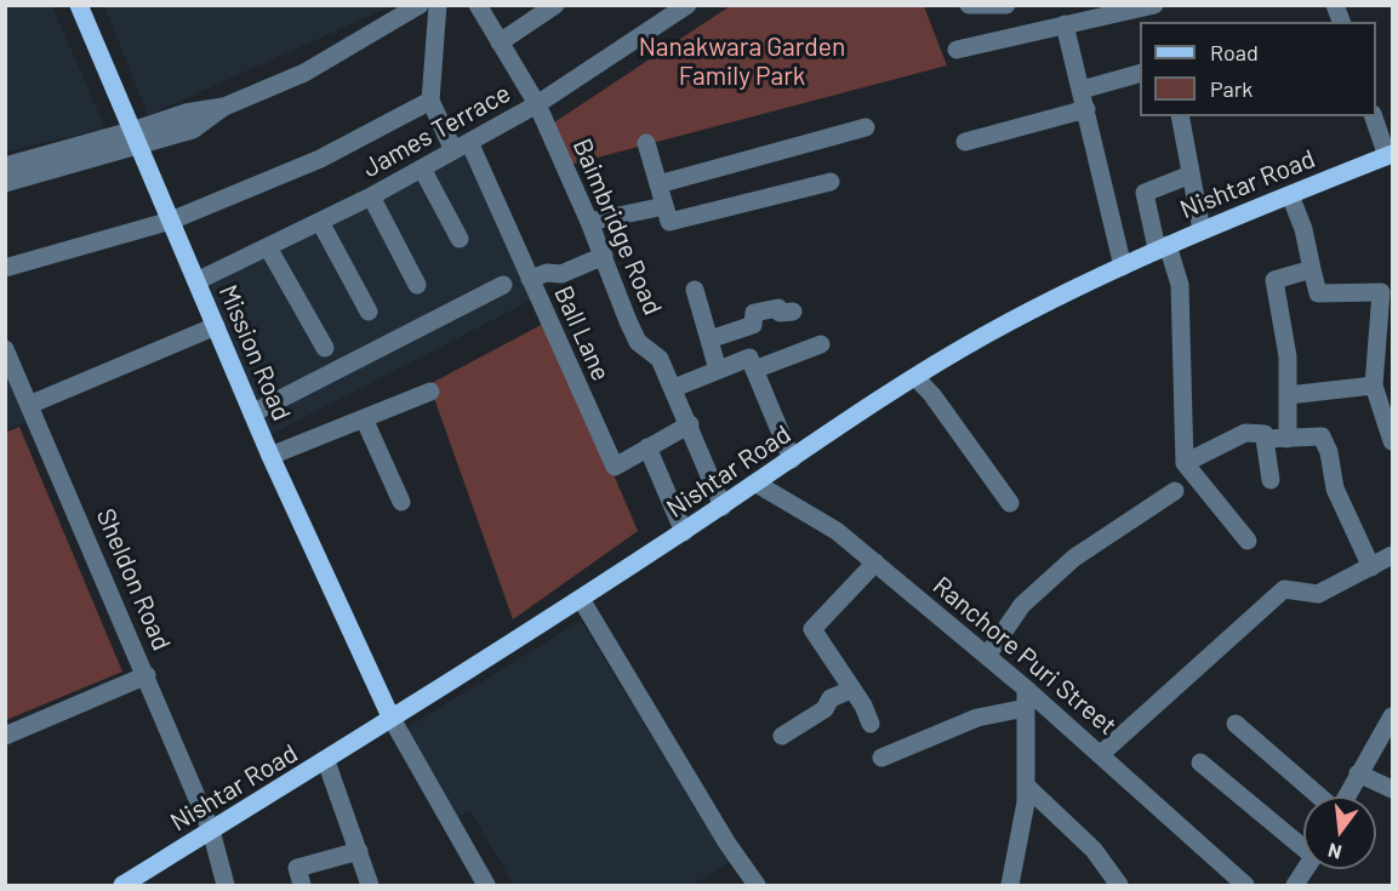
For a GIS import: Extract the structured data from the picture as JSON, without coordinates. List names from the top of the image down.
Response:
{
  "streets": {
    "main road": ["Nishtar Road", "Mission Road"],
    "street": [
      "James Terrace",
      "Baimbridge Road",
      "Ball Lane",
      "Sheldon Road",
      "Ranchore Puri Street"
    ]
  },
  "crossings": [
    ["James Terrace", "Baimbridge Road"],
    ["James Terrace", "Ball Lane"],
    ["James Terrace", "Mission Road"],
    ["Nishtar Road", "Baimbridge Road"],
    ["Nishtar Road", "Mission Road"],
    ["Nishtar Road", "Sheldon Road"],
    ["Nishtar Road", "Ranchore Puri Street"],
    ["Baimbridge Road", "Ball Lane"]
  ],
  "parks": ["Nanakwara Garden Family Park"],
  "legend": ["Road", "Park"],
  "north": "bottom"
}
